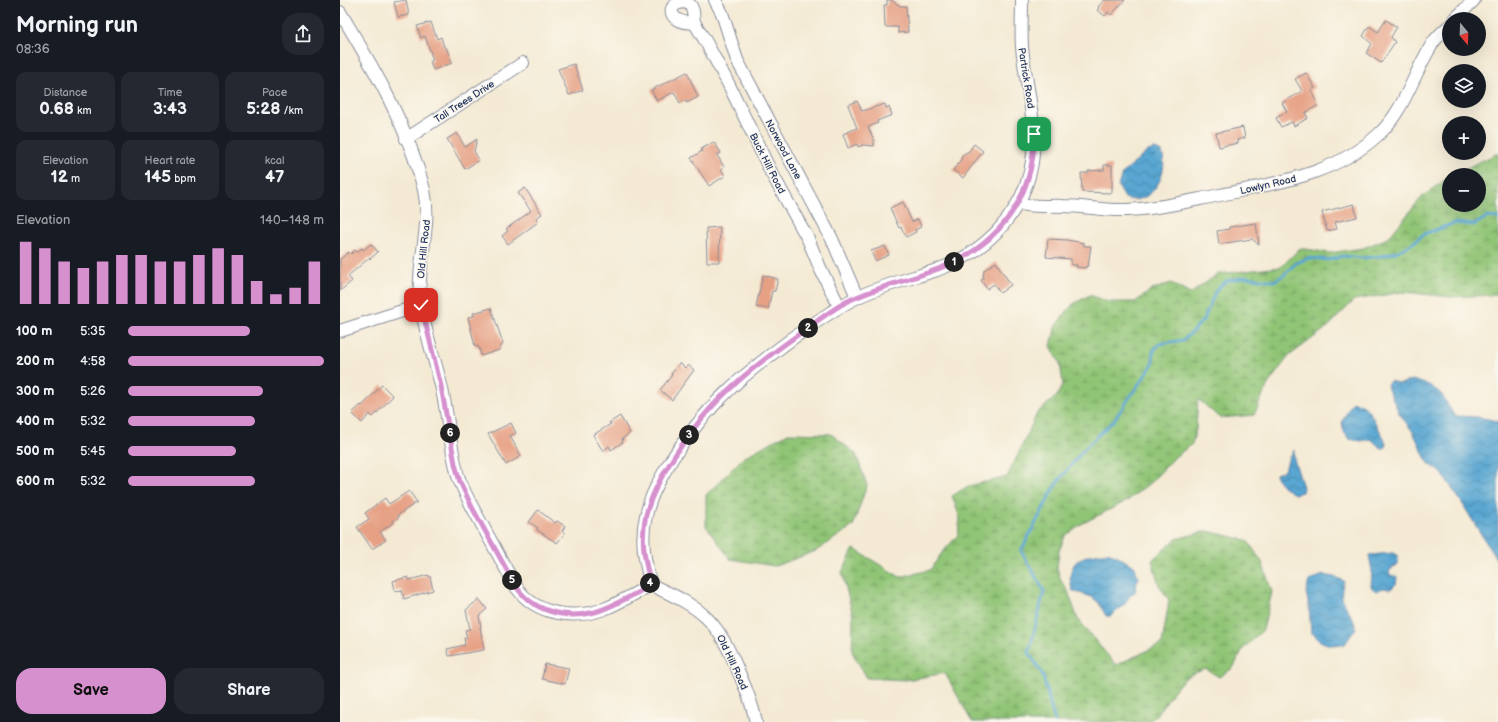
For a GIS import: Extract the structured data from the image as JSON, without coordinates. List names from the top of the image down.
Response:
{
  "streets": {
    "street": [
      "Partrick Road",
      "Tall Trees Drive",
      "Norwood Lane",
      "Buck Hill Road",
      "Lowlyn Road",
      "Old Hill Road"
    ]
  },
  "crossings": [
    ["Partrick Road", "Norwood Lane"],
    ["Partrick Road", "Buck Hill Road"],
    ["Partrick Road", "Lowlyn Road"],
    ["Partrick Road", "Old Hill Road"],
    ["Tall Trees Drive", "Old Hill Road"]
  ],
  "north": "bottom",
  "page": {
    "heading": ["Morning run", "08:36"],
    "map_buttons": ["+", "−"],
    "stats": [
      ["Distance", "0.68 km"],
      ["Time", "3:43"],
      ["Pace", "5:28 /km"],
      ["Elevation", "12 m"],
      ["Heart rate", "145 bpm"],
      ["kcal", "47"]
    ],
    "chart": ["Elevation", "140–148 m"],
    "pins": [
      "1",
      "2",
      "6",
      "3",
      "5",
      "4"
    ],
    "list": [
      {
        "name": "100 m",
        "note": "5:35"
      },
      {
        "name": "200 m",
        "note": "4:58"
      },
      {
        "name": "300 m",
        "note": "5:26"
      },
      {
        "name": "400 m",
        "note": "5:32"
      },
      {
        "name": "500 m",
        "note": "5:45"
      },
      {
        "name": "600 m",
        "note": "5:32"
      }
    ],
    "buttons": ["Save", "Share"]
  }
}
